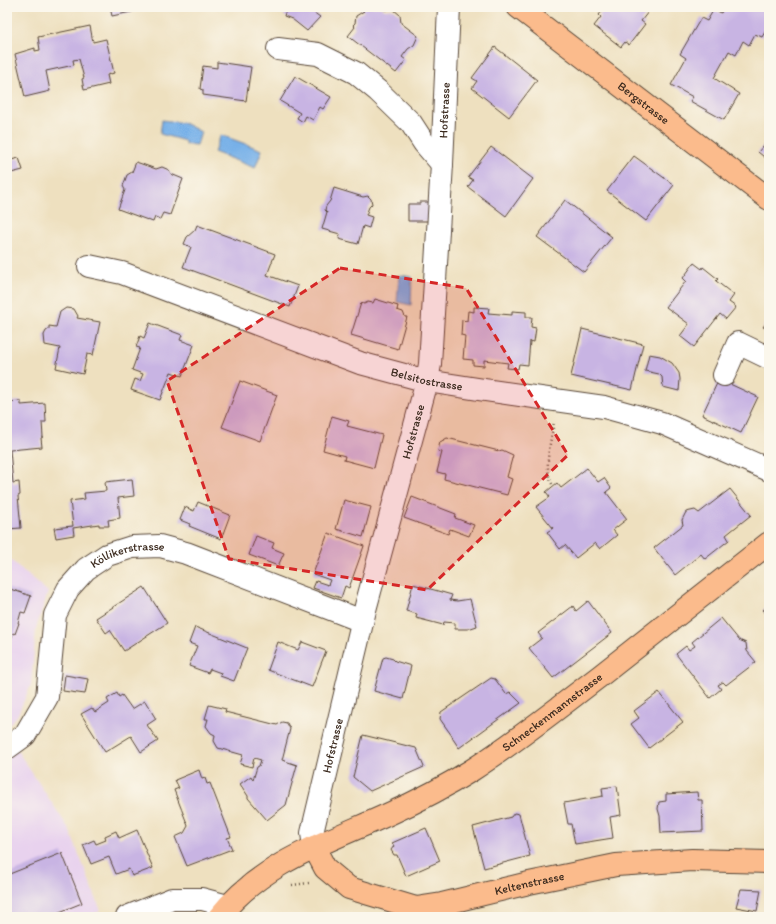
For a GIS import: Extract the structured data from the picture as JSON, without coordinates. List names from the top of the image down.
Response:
{
  "streets": {
    "main road": ["Bergstrasse", "Schneckenmannstrasse", "Keltenstrasse"],
    "street": ["Hofstrasse", "Belsitostrasse", "Köllikerstrasse"]
  },
  "crossings": [
    ["Hofstrasse", "Belsitostrasse"],
    ["Hofstrasse", "Köllikerstrasse"],
    ["Hofstrasse", "Schneckenmannstrasse"],
    ["Hofstrasse", "Keltenstrasse"],
    ["Schneckenmannstrasse", "Keltenstrasse"]
  ]
}
